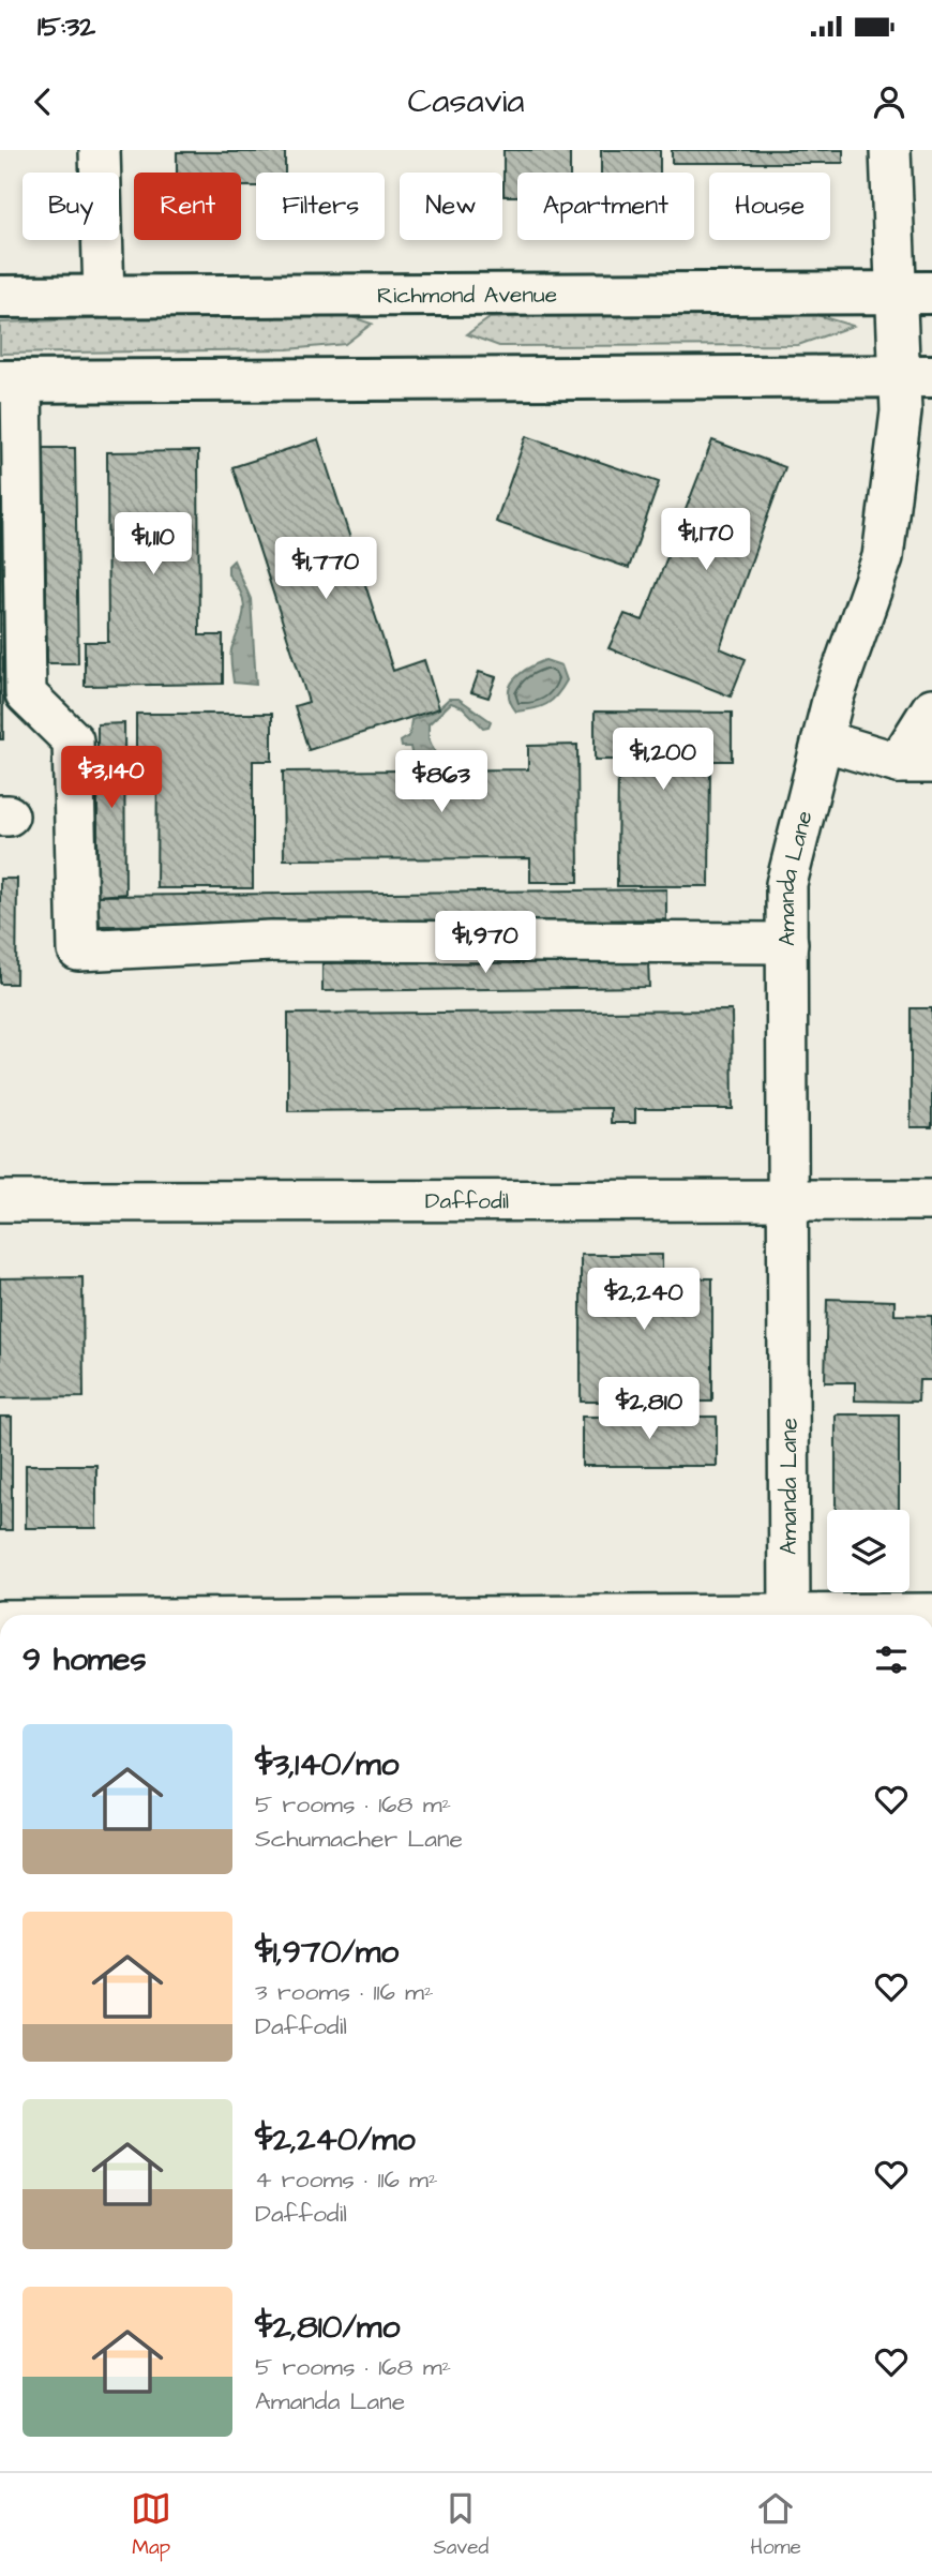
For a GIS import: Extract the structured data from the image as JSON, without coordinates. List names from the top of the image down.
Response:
{
  "streets": {
    "main road": ["Richmond Avenue"],
    "street": ["Amanda Lane", "Daffodil"]
  },
  "crossings": [
    ["Richmond Avenue", "Amanda Lane"],
    ["Amanda Lane", "Daffodil"]
  ],
  "page": {
    "status": "15:32",
    "header": "Casavia",
    "chip": [
      "Buy",
      "Rent",
      "Filters",
      "New",
      "Apartment",
      "House"
    ],
    "price": [
      "$1,170",
      "$1,110",
      "$1,770",
      "$1,200",
      "$3,140",
      "$863",
      "$1,970",
      "$2,240",
      "$2,810"
    ],
    "heading": "9 homes",
    "list": [
      {
        "name": "$3,140/mo",
        "note": "5 rooms · 168 m² · Schumacher Lane"
      },
      {
        "name": "$1,970/mo",
        "note": "3 rooms · 116 m² · Daffodil"
      },
      {
        "name": "$2,240/mo",
        "note": "4 rooms · 116 m² · Daffodil"
      },
      {
        "name": "$2,810/mo",
        "note": "5 rooms · 168 m² · Amanda Lane"
      }
    ],
    "tabs": ["Map", "Saved", "Home"]
  }
}
